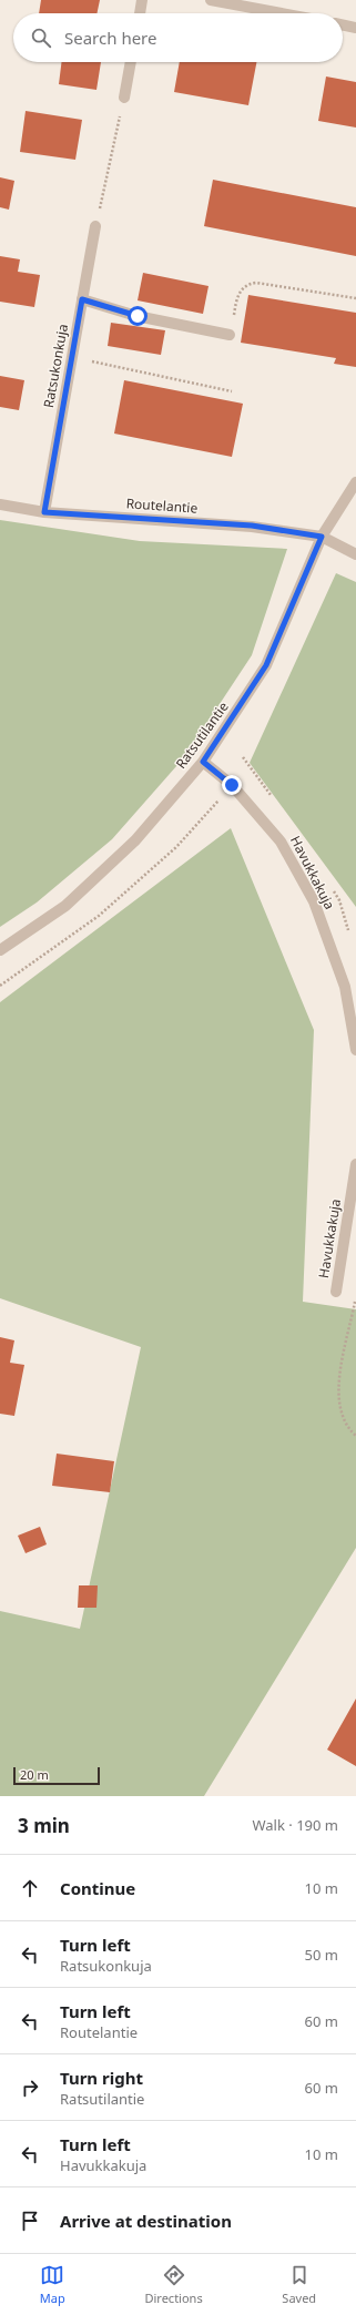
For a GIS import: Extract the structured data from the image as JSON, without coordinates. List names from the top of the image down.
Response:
{
  "streets": {
    "street": [
      "Ratsukonkuja",
      "Routelantie",
      "Ratsutilantie",
      "Havukkakuja"
    ]
  },
  "crossings": [
    ["Ratsukonkuja", "Routelantie"],
    ["Routelantie", "Ratsutilantie"],
    ["Ratsutilantie", "Havukkakuja"]
  ],
  "scale_bar": "20 m",
  "page": {
    "search": "Search here",
    "scale": "20 m",
    "heading": ["3 min", "Walk · 190 m"],
    "list": [
      ["Continue", "10 m"],
      ["Turn left", "Ratsukonkuja", "50 m"],
      ["Turn left", "Routelantie", "60 m"],
      ["Turn right", "Ratsutilantie", "60 m"],
      ["Turn left", "Havukkakuja", "10 m"],
      "Arrive at destination"
    ],
    "nav": ["Map", "Directions", "Saved"]
  }
}
